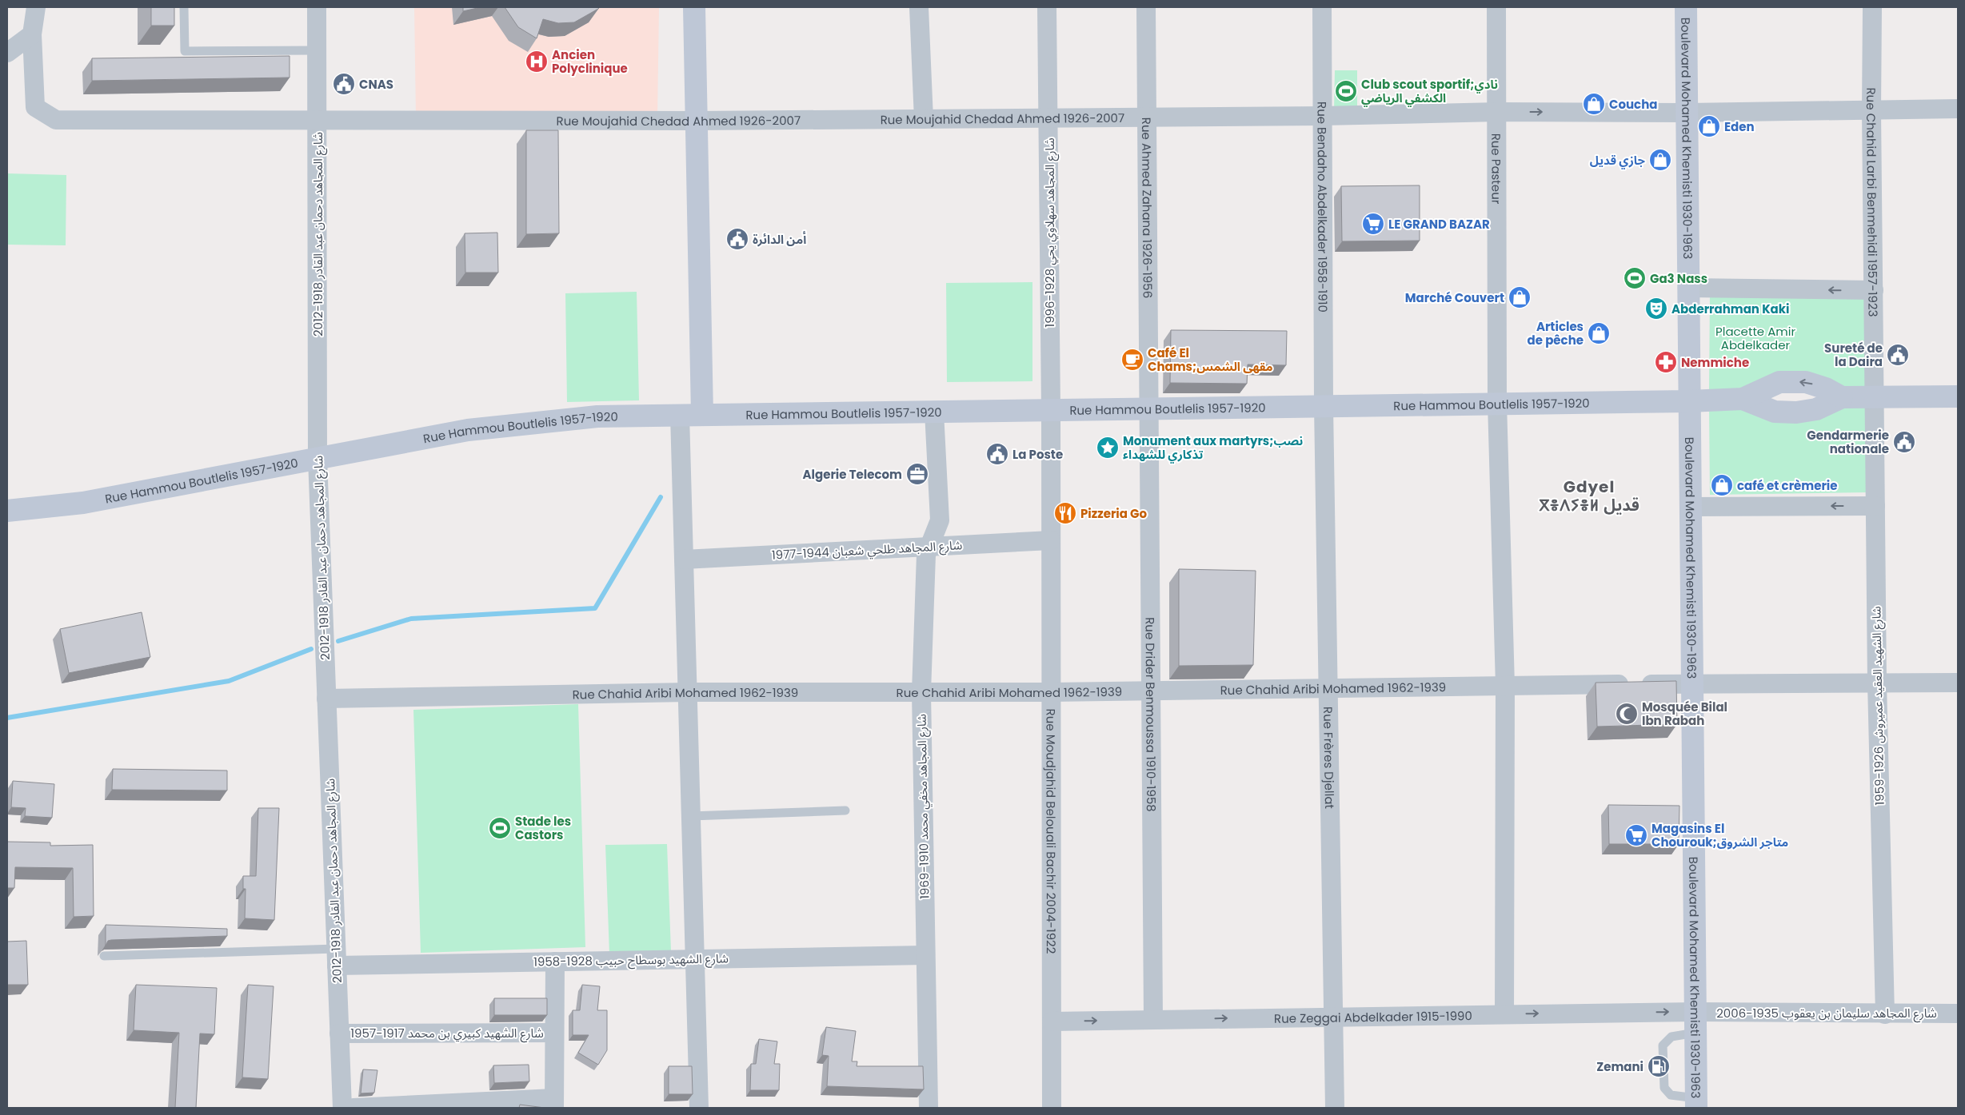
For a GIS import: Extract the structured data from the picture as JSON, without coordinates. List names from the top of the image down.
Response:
{
  "streets": {
    "main road": ["Boulevard Mohamed Khemisti 1930-1963", "Rue Hammou Boutlelis 1957-1920"],
    "street": [
      "Rue Moujahid Chedad Ahmed 1926-2007",
      "Rue Pasteur",
      "Rue Chahid Larbi Benmehidi 1957-1923",
      "Rue Bendaho Abdelkader 1958-1910",
      "Rue Ahmed Zahana 1926-1956",
      "شارع المجاهد سهلاوي يحي 1928-1996",
      "شارع المجاهد دحمان عبد القادر 1918-2012",
      "شارع المجاهد طلحي شعبان 1944-1977",
      "Rue Chahid Aribi Mohamed 1962-1939",
      "شارع الشهيد العقيد عميروش 1926-1959",
      "Rue Drider Benmoussa 1910-1958",
      "Rue Frères Djellat",
      "شارع المجاهد مخفي محمد 1910-1969",
      "Rue Moudjahid Belouali Bachir 2004-1922",
      "شارع الشهيد بوسطاح حبيب 1928-1958",
      "شارع المجاهد سليمان بن يعقوب 1935-2006",
      "Rue Zeggai Abdelkader 1915-1990",
      "شارع الشهيد كبيري بن محمد 1917-1957"
    ]
  },
  "crossings": [
    ["Rue Moujahid Chedad Ahmed 1926-2007", "Boulevard Mohamed Khemisti 1930-1963"],
    ["Rue Moujahid Chedad Ahmed 1926-2007", "Rue Pasteur"],
    ["Rue Moujahid Chedad Ahmed 1926-2007", "Rue Chahid Larbi Benmehidi 1957-1923"],
    ["Rue Moujahid Chedad Ahmed 1926-2007", "Rue Bendaho Abdelkader 1958-1910"],
    ["Rue Moujahid Chedad Ahmed 1926-2007", "Rue Ahmed Zahana 1926-1956"],
    ["Rue Moujahid Chedad Ahmed 1926-2007", "شارع المجاهد سهلاوي يحي 1928-1996"],
    ["Rue Moujahid Chedad Ahmed 1926-2007", "شارع المجاهد دحمان عبد القادر 1918-2012"],
    ["Boulevard Mohamed Khemisti 1930-1963", "Rue Hammou Boutlelis 1957-1920"],
    ["Boulevard Mohamed Khemisti 1930-1963", "Rue Chahid Aribi Mohamed 1962-1939"],
    ["Boulevard Mohamed Khemisti 1930-1963", "شارع المجاهد سليمان بن يعقوب 1935-2006"],
    ["Boulevard Mohamed Khemisti 1930-1963", "Rue Zeggai Abdelkader 1915-1990"],
    ["Rue Pasteur", "Rue Hammou Boutlelis 1957-1920"],
    ["Rue Pasteur", "Rue Chahid Aribi Mohamed 1962-1939"],
    ["Rue Pasteur", "Rue Zeggai Abdelkader 1915-1990"],
    ["Rue Chahid Larbi Benmehidi 1957-1923", "شارع الشهيد العقيد عميروش 1926-1959"],
    ["Rue Bendaho Abdelkader 1958-1910", "Rue Hammou Boutlelis 1957-1920"],
    ["Rue Bendaho Abdelkader 1958-1910", "Rue Frères Djellat"],
    ["Rue Ahmed Zahana 1926-1956", "Rue Hammou Boutlelis 1957-1920"],
    ["Rue Ahmed Zahana 1926-1956", "Rue Drider Benmoussa 1910-1958"],
    ["شارع المجاهد سهلاوي يحي 1928-1996", "Rue Hammou Boutlelis 1957-1920"],
    ["شارع المجاهد سهلاوي يحي 1928-1996", "Rue Moudjahid Belouali Bachir 2004-1922"],
    ["شارع المجاهد دحمان عبد القادر 1918-2012", "Rue Hammou Boutlelis 1957-1920"],
    ["شارع المجاهد دحمان عبد القادر 1918-2012", "Rue Chahid Aribi Mohamed 1962-1939"],
    ["شارع المجاهد دحمان عبد القادر 1918-2012", "شارع الشهيد بوسطاح حبيب 1928-1958"],
    ["شارع المجاهد دحمان عبد القادر 1918-2012", "شارع الشهيد كبيري بن محمد 1917-1957"],
    ["Rue Hammou Boutlelis 1957-1920", "Rue Drider Benmoussa 1910-1958"],
    ["Rue Hammou Boutlelis 1957-1920", "Rue Frères Djellat"],
    ["Rue Hammou Boutlelis 1957-1920", "شارع المجاهد مخفي محمد 1910-1969"],
    ["Rue Hammou Boutlelis 1957-1920", "Rue Moudjahid Belouali Bachir 2004-1922"],
    ["شارع المجاهد طلحي شعبان 1944-1977", "شارع المجاهد مخفي محمد 1910-1969"],
    ["شارع المجاهد طلحي شعبان 1944-1977", "Rue Moudjahid Belouali Bachir 2004-1922"],
    ["Rue Chahid Aribi Mohamed 1962-1939", "شارع الشهيد العقيد عميروش 1926-1959"],
    ["Rue Chahid Aribi Mohamed 1962-1939", "Rue Drider Benmoussa 1910-1958"],
    ["Rue Chahid Aribi Mohamed 1962-1939", "Rue Frères Djellat"],
    ["Rue Chahid Aribi Mohamed 1962-1939", "شارع المجاهد مخفي محمد 1910-1969"],
    ["Rue Chahid Aribi Mohamed 1962-1939", "Rue Moudjahid Belouali Bachir 2004-1922"],
    ["شارع الشهيد العقيد عميروش 1926-1959", "شارع المجاهد سليمان بن يعقوب 1935-2006"],
    ["Rue Drider Benmoussa 1910-1958", "Rue Zeggai Abdelkader 1915-1990"],
    ["Rue Frères Djellat", "Rue Zeggai Abdelkader 1915-1990"],
    ["شارع المجاهد مخفي محمد 1910-1969", "شارع الشهيد بوسطاح حبيب 1928-1958"],
    ["Rue Moudjahid Belouali Bachir 2004-1922", "Rue Zeggai Abdelkader 1915-1990"],
    ["شارع المجاهد سليمان بن يعقوب 1935-2006", "Rue Zeggai Abdelkader 1915-1990"]
  ],
  "one_way": ["Rue Zeggai Abdelkader 1915-1990"],
  "districts": ["Gdyel ⴳⴻⴷⵢⴻⵍ قديل"],
  "parks": ["Placette Amir Abdelkader"],
  "places": {
    "hospital": ["Ancien Polyclinique"],
    "public building": [
      "CNAS",
      "أمن الدائرة",
      "Sureté de la Daira",
      "Gendarmerie nationale",
      "La Poste"
    ],
    "sports": ["Club scout sportif;نادي الكشفي الرياضي", "Ga3 Nass", "Stade les Castors"],
    "shop": [
      "Coucha",
      "Eden",
      "جازي قديل",
      "Marché Couvert",
      "Articles de pêche",
      "café et crèmerie"
    ],
    "supermarket": ["LE GRAND BAZAR", "Magasins El Chourouk;متاجر الشروق"],
    "theatre": ["Abderrahman Kaki"],
    "cafe": ["Café El Chams;مقهى الشمس"],
    "pharmacy": ["Nemmiche"],
    "place": ["Monument aux martyrs;نصب تذكاري للشهداء"],
    "office": ["Algerie Telecom"],
    "restaurant": ["Pizzeria Go"],
    "mosque": ["Mosquée Bilal Ibn Rabah"],
    "fuel station": ["Zemani"]
  }
}
